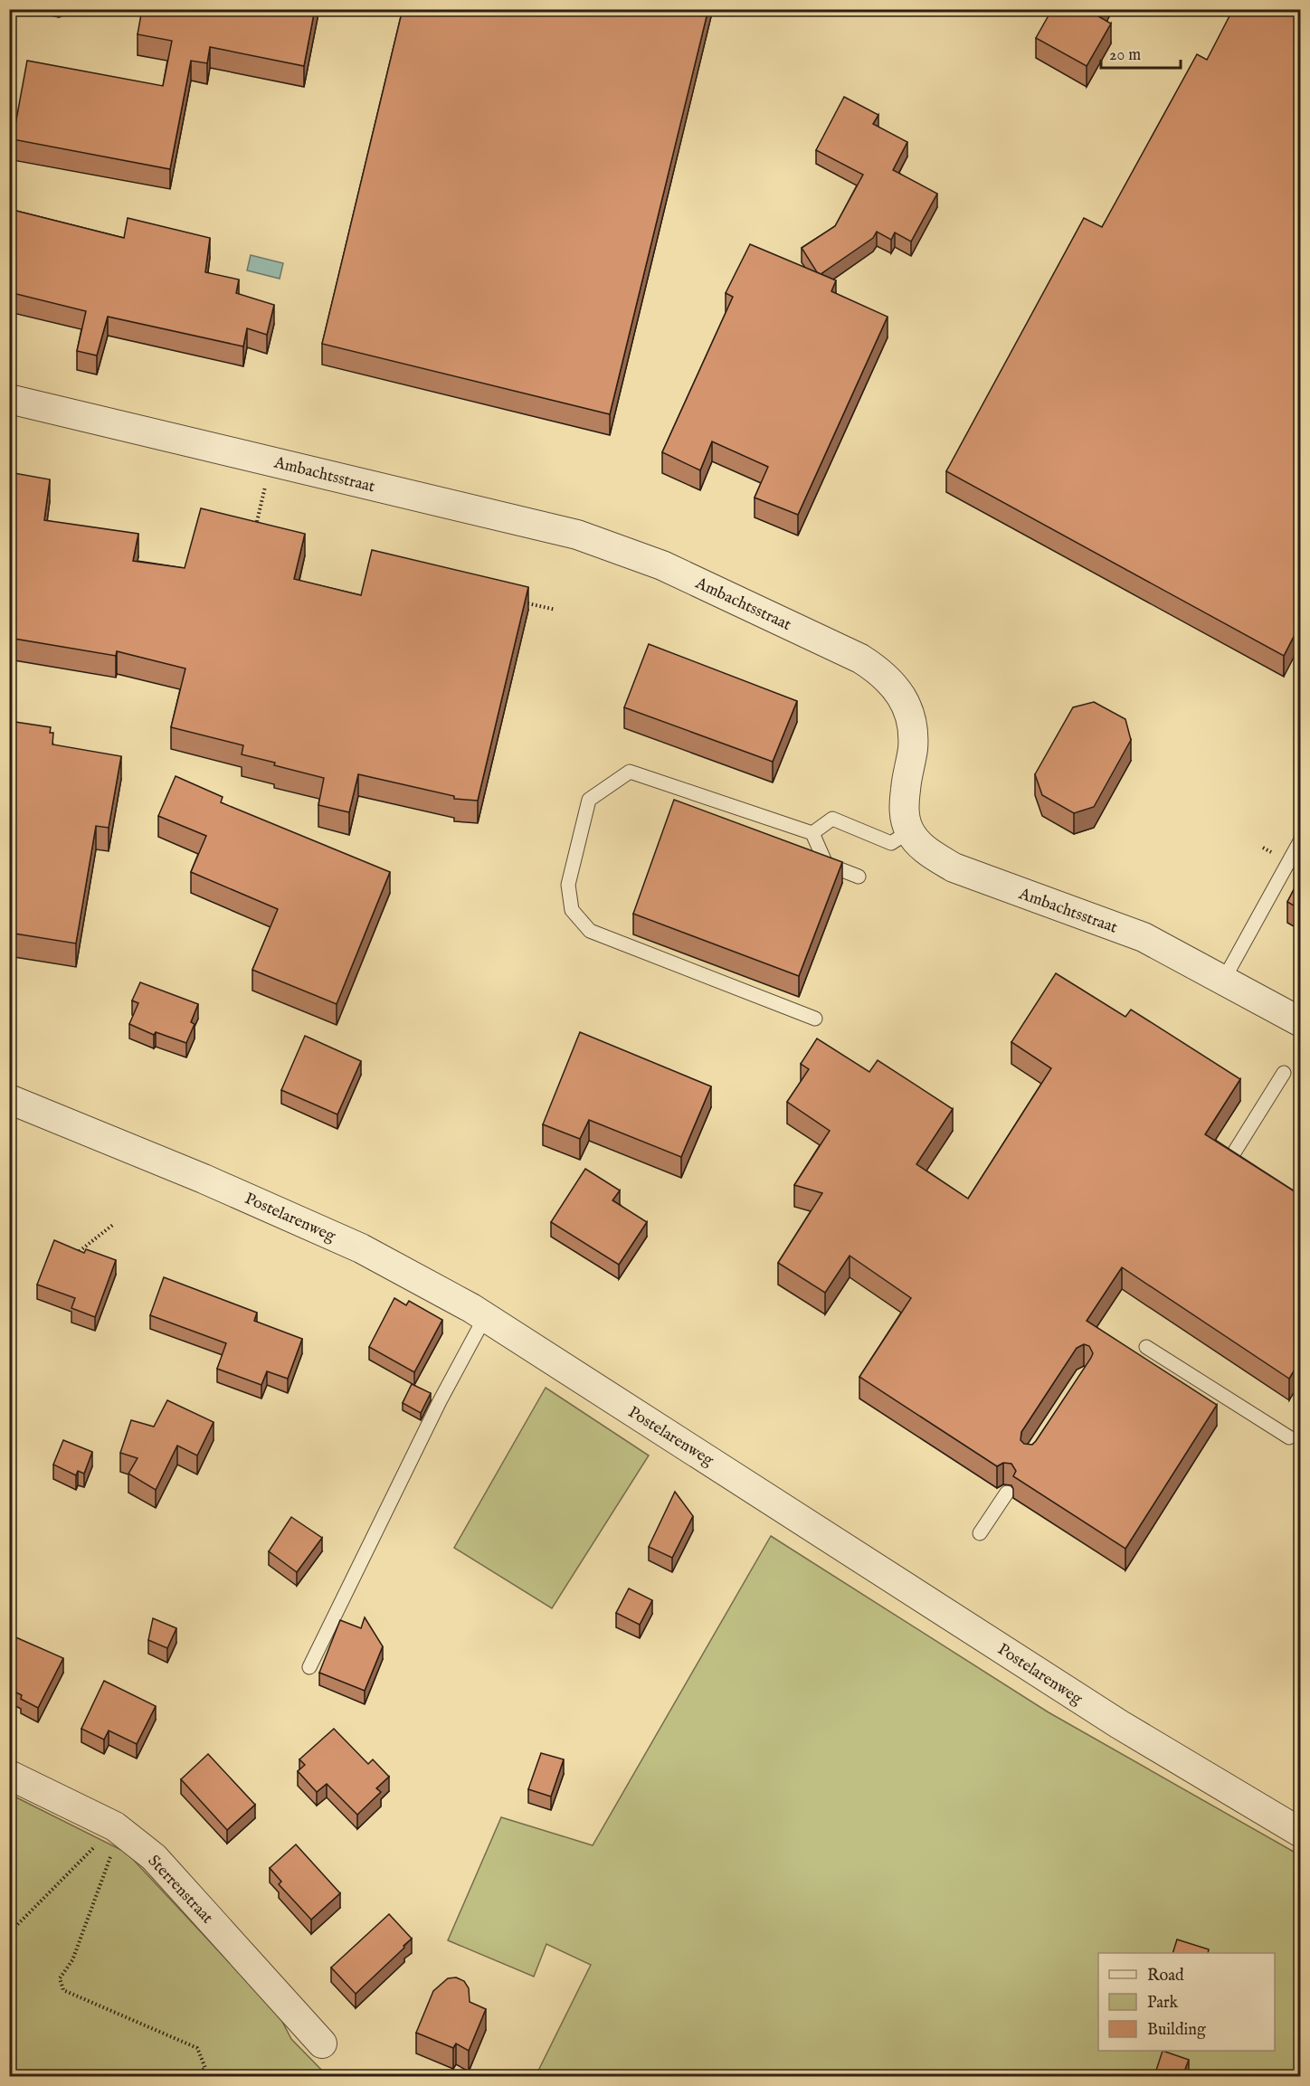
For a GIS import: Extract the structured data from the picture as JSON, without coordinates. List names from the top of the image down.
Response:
{
  "streets": {
    "street": ["Ambachtsstraat", "Postelarenweg", "Sterrenstraat"]
  },
  "legend": ["Road", "Park", "Building"],
  "scale_bar": "20 m"
}
